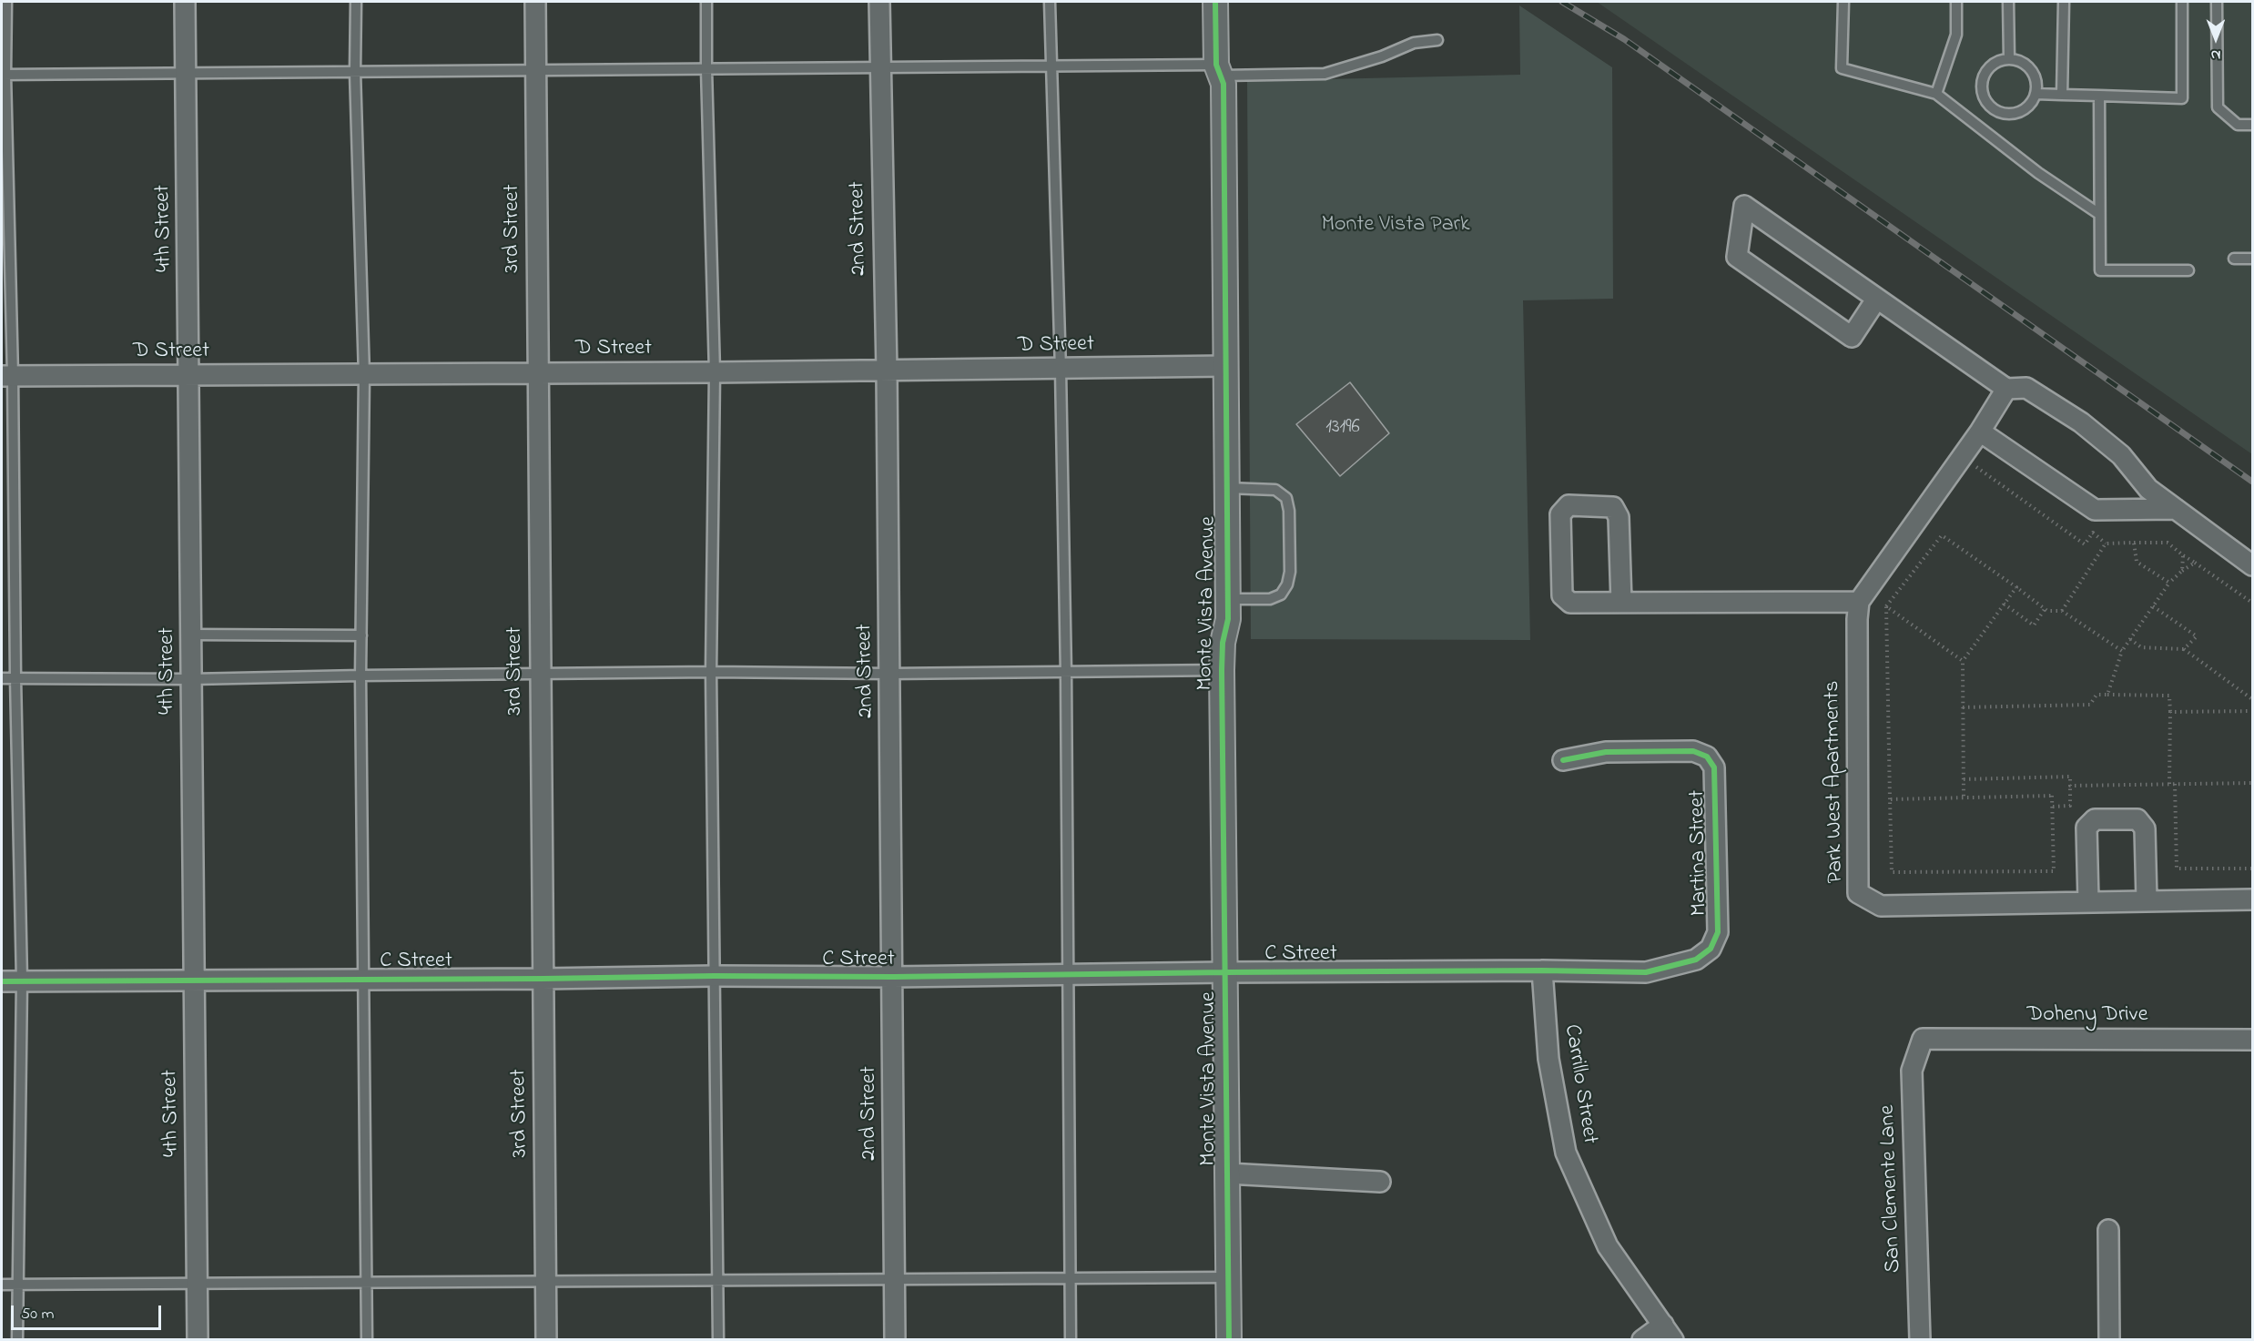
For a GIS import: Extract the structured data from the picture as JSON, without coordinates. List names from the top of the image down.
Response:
{
  "streets": {
    "street": [
      "4th Street",
      "3rd Street",
      "2nd Street",
      "D Street",
      "Monte Vista Avenue",
      "Park West Apartments",
      "Martina Street",
      "C Street",
      "Doheny Drive",
      "Carrillo Street",
      "San Clemente Lane"
    ]
  },
  "crossings": [
    ["4th Street", "D Street"],
    ["4th Street", "C Street"],
    ["3rd Street", "D Street"],
    ["3rd Street", "C Street"],
    ["2nd Street", "D Street"],
    ["2nd Street", "C Street"],
    ["D Street", "Monte Vista Avenue"],
    ["Monte Vista Avenue", "C Street"],
    ["Martina Street", "C Street"],
    ["C Street", "Carrillo Street"],
    ["Doheny Drive", "San Clemente Lane"]
  ],
  "parks": ["Monte Vista Park"],
  "house_numbers": ["13196"],
  "scale_bar": "50 m",
  "north": "bottom"
}
